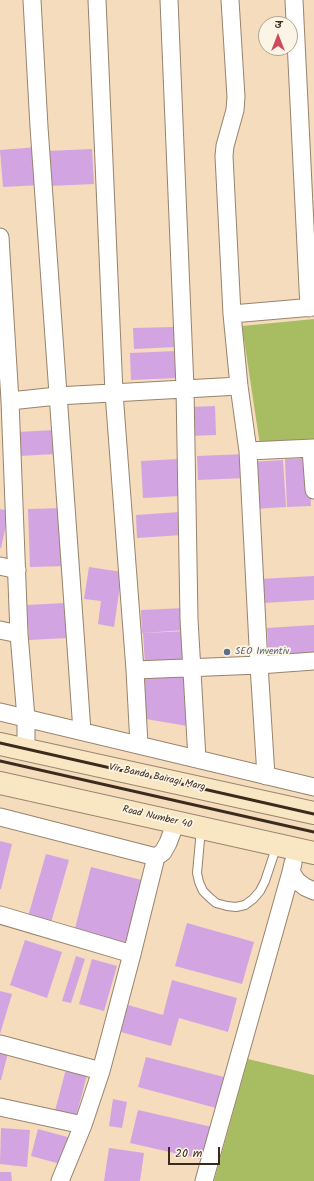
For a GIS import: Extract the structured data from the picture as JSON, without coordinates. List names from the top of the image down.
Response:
{
  "streets": {
    "main road": ["Vir Banda Bairagi Marg", "Road Number 40"]
  },
  "places": ["SEO Inventiv"],
  "scale_bar": "20 m",
  "north": "top"
}
